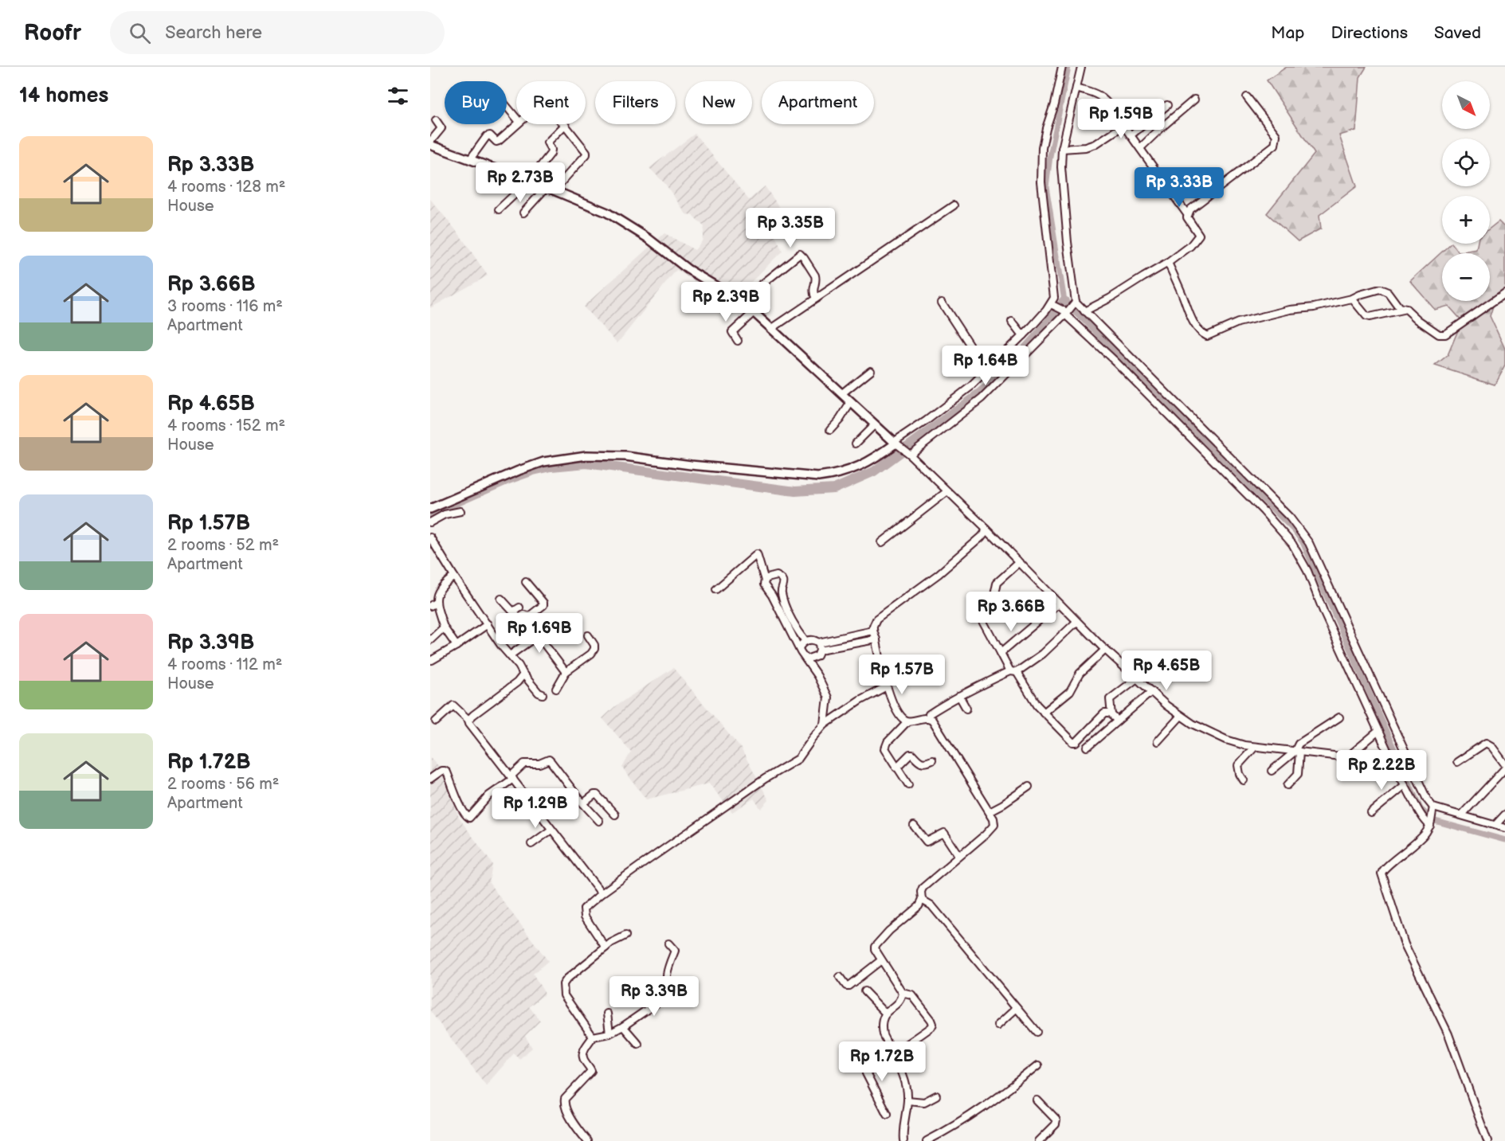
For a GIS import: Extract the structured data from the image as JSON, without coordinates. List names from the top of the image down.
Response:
{
  "north": "bottom right",
  "page": {
    "header": "Roofr",
    "search": "Search here",
    "nav": ["Map", "Directions", "Saved"],
    "heading": "14 homes",
    "map_buttons": ["+", "−"],
    "chip": [
      "Buy",
      "Rent",
      "Filters",
      "New",
      "Apartment"
    ],
    "price": [
      "Rp 1.59B",
      "Rp 2.73B",
      "Rp 3.33B",
      "Rp 3.35B",
      "Rp 2.39B",
      "Rp 1.64B",
      "Rp 3.66B",
      "Rp 1.69B",
      "Rp 4.65B",
      "Rp 1.57B",
      "Rp 2.22B",
      "Rp 1.29B",
      "Rp 3.39B",
      "Rp 1.72B"
    ],
    "list": [
      {
        "name": "Rp 3.33B",
        "note": "4 rooms · 128 m² · House"
      },
      {
        "name": "Rp 3.66B",
        "note": "3 rooms · 116 m² · Apartment"
      },
      {
        "name": "Rp 4.65B",
        "note": "4 rooms · 152 m² · House"
      },
      {
        "name": "Rp 1.57B",
        "note": "2 rooms · 52 m² · Apartment"
      },
      {
        "name": "Rp 3.39B",
        "note": "4 rooms · 112 m² · House"
      },
      {
        "name": "Rp 1.72B",
        "note": "2 rooms · 56 m² · Apartment"
      }
    ]
  }
}
